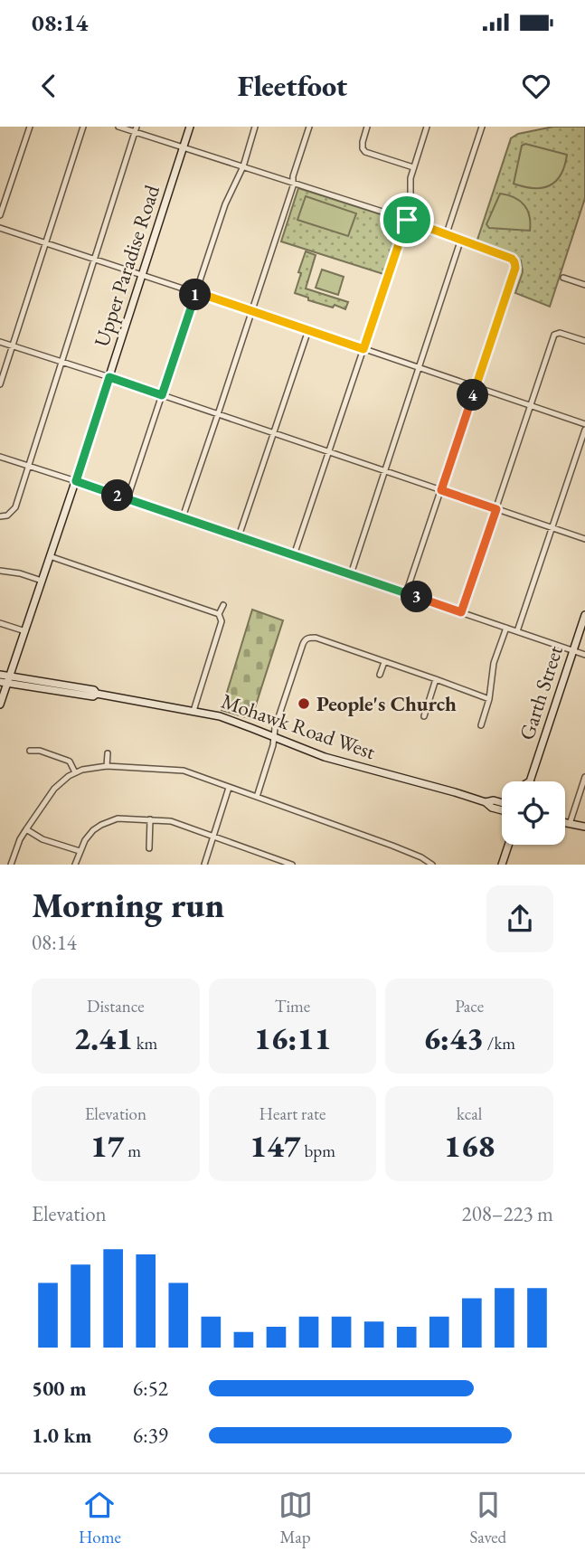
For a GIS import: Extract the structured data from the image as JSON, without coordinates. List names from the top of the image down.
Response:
{
  "streets": {
    "main road": ["Upper Paradise Road", "Garth Street", "Mohawk Road West"]
  },
  "crossings": [
    ["Upper Paradise Road", "Mohawk Road West"]
  ],
  "places": ["People's Church"],
  "page": {
    "status": "08:14",
    "header": "Fleetfoot",
    "pins": [
      "1",
      "4",
      "2",
      "3"
    ],
    "heading": ["Morning run", "08:14"],
    "stats": [
      ["Distance", "2.41 km"],
      ["Time", "16:11"],
      ["Pace", "6:43 /km"],
      ["Elevation", "17 m"],
      ["Heart rate", "147 bpm"],
      ["kcal", "168"]
    ],
    "chart": ["Elevation", "208–223 m"],
    "list": [
      {
        "name": "500 m",
        "note": "6:52"
      },
      {
        "name": "1.0 km",
        "note": "6:39"
      }
    ],
    "tabs": ["Home", "Map", "Saved"]
  }
}
